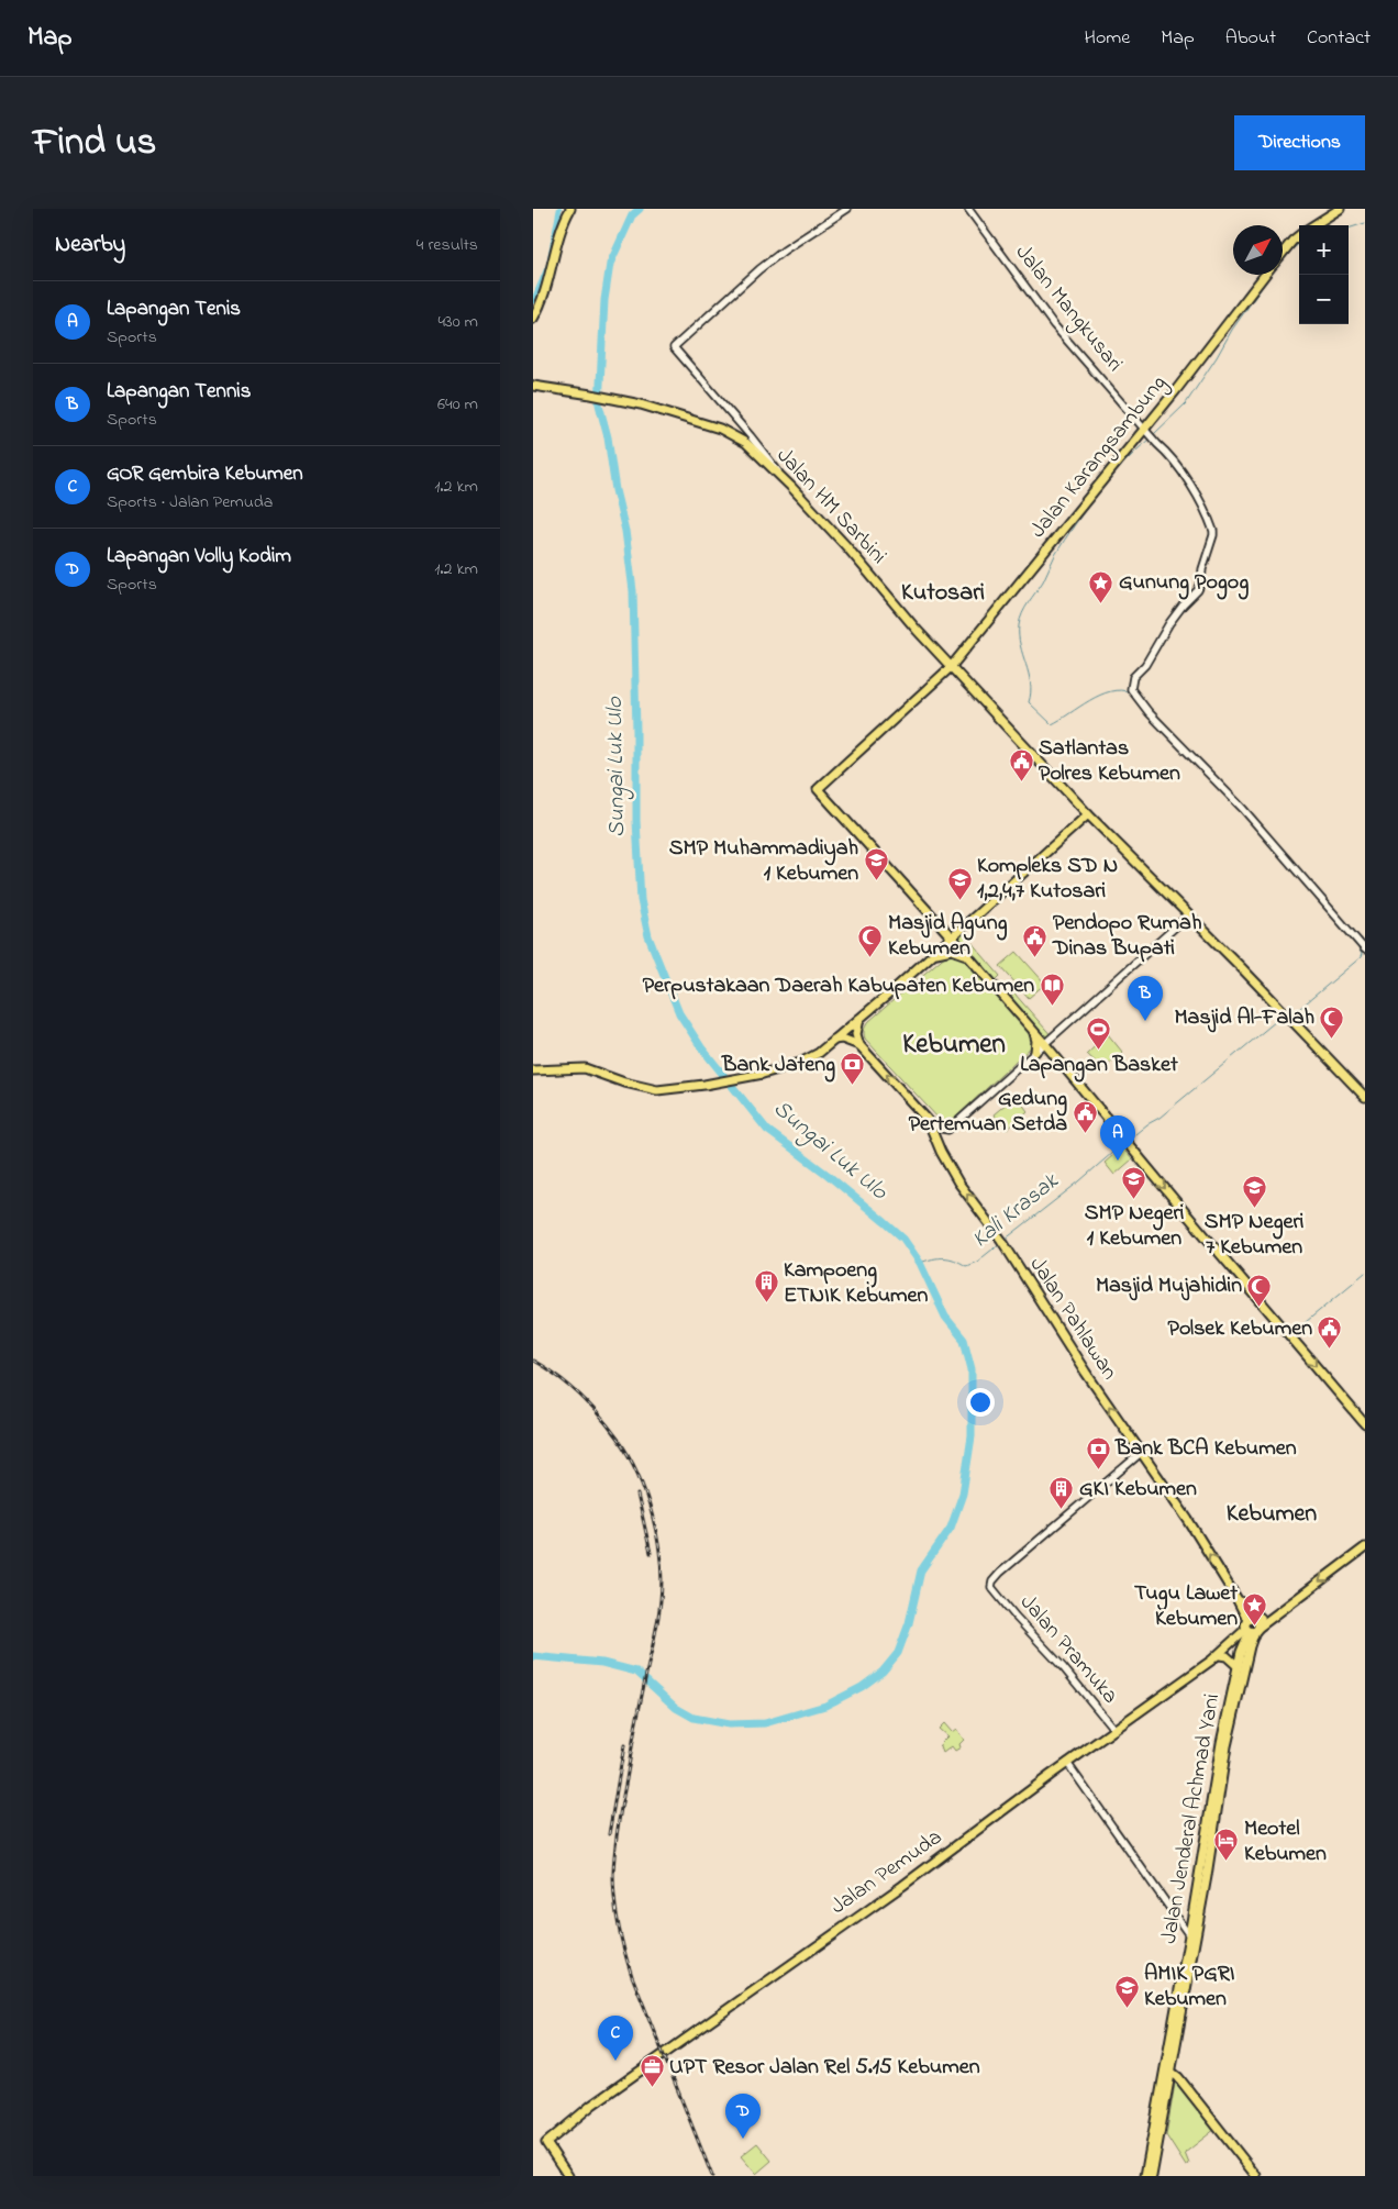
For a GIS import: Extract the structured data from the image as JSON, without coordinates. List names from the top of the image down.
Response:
{
  "streets": {
    "main road": [
      "Jalan Karangsambung",
      "Jalan HM Sarbini",
      "Jalan Pahlawan",
      "Jalan Jenderal Achmad Yani",
      "Jalan Pemuda"
    ],
    "street": ["Jalan Mangkusari", "Jalan Pramuka"]
  },
  "crossings": [
    ["Jalan Mangkusari", "Jalan Karangsambung"],
    ["Jalan Karangsambung", "Jalan HM Sarbini"],
    ["Jalan Pahlawan", "Jalan Pramuka"],
    ["Jalan Pahlawan", "Jalan Jenderal Achmad Yani"],
    ["Jalan Pahlawan", "Jalan Pemuda"],
    ["Jalan Pramuka", "Jalan Pemuda"],
    ["Jalan Jenderal Achmad Yani", "Jalan Pemuda"]
  ],
  "one_way": ["Jalan Pahlawan"],
  "districts": ["Kutosari", "Kebumen", "Kebumen"],
  "water": ["Sungai Luk Ulo", "Kali Krasak"],
  "places": {
    "place": ["Gunung Pogog", "Tugu Lawet Kebumen"],
    "public building": [
      "Satlantas Polres Kebumen",
      "Pendopo Rumah Dinas Bupati",
      "Gedung Pertemuan Setda",
      "Polsek Kebumen"
    ],
    "school or university": [
      "SMP Muhammadiyah 1 Kebumen",
      "Kompleks SD N 1,2,4,7 Kutosari",
      "SMP Negeri 1 Kebumen",
      "SMP Negeri 7 Kebumen",
      "AMIK PGRI Kebumen"
    ],
    "mosque": ["Masjid Agung Kebumen", "Masjid Al-Falah", "Masjid Mujahidin"],
    "library": ["Perpustakaan Daerah Kabupaten Kebumen"],
    "sports": ["Lapangan Basket"],
    "bank": ["Bank Jateng", "Bank BCA Kebumen"],
    "building": ["Kampoeng ETNIK Kebumen", "GKI Kebumen"],
    "hotel": ["Meotel Kebumen"],
    "office": ["UPT Resor Jalan Rel 5.15 Kebumen"]
  },
  "north": "top right",
  "page": {
    "header": "Map",
    "nav": [
      "Home",
      "Map",
      "About",
      "Contact"
    ],
    "title": "Find us",
    "buttons": "Directions",
    "heading": ["Nearby", "4 results"],
    "map_buttons": ["+", "−"],
    "list": [
      {
        "mark": "A",
        "name": "Lapangan Tenis",
        "note": "Sports",
        "value": "430 m"
      },
      {
        "mark": "B",
        "name": "Lapangan Tennis",
        "note": "Sports",
        "value": "640 m"
      },
      {
        "mark": "C",
        "name": "GOR Gembira Kebumen",
        "note": "Sports · Jalan Pemuda",
        "value": "1.2 km"
      },
      {
        "mark": "D",
        "name": "Lapangan Volly Kodim",
        "note": "Sports",
        "value": "1.2 km"
      }
    ],
    "pins": [
      "B",
      "A",
      "C",
      "D"
    ]
  }
}
